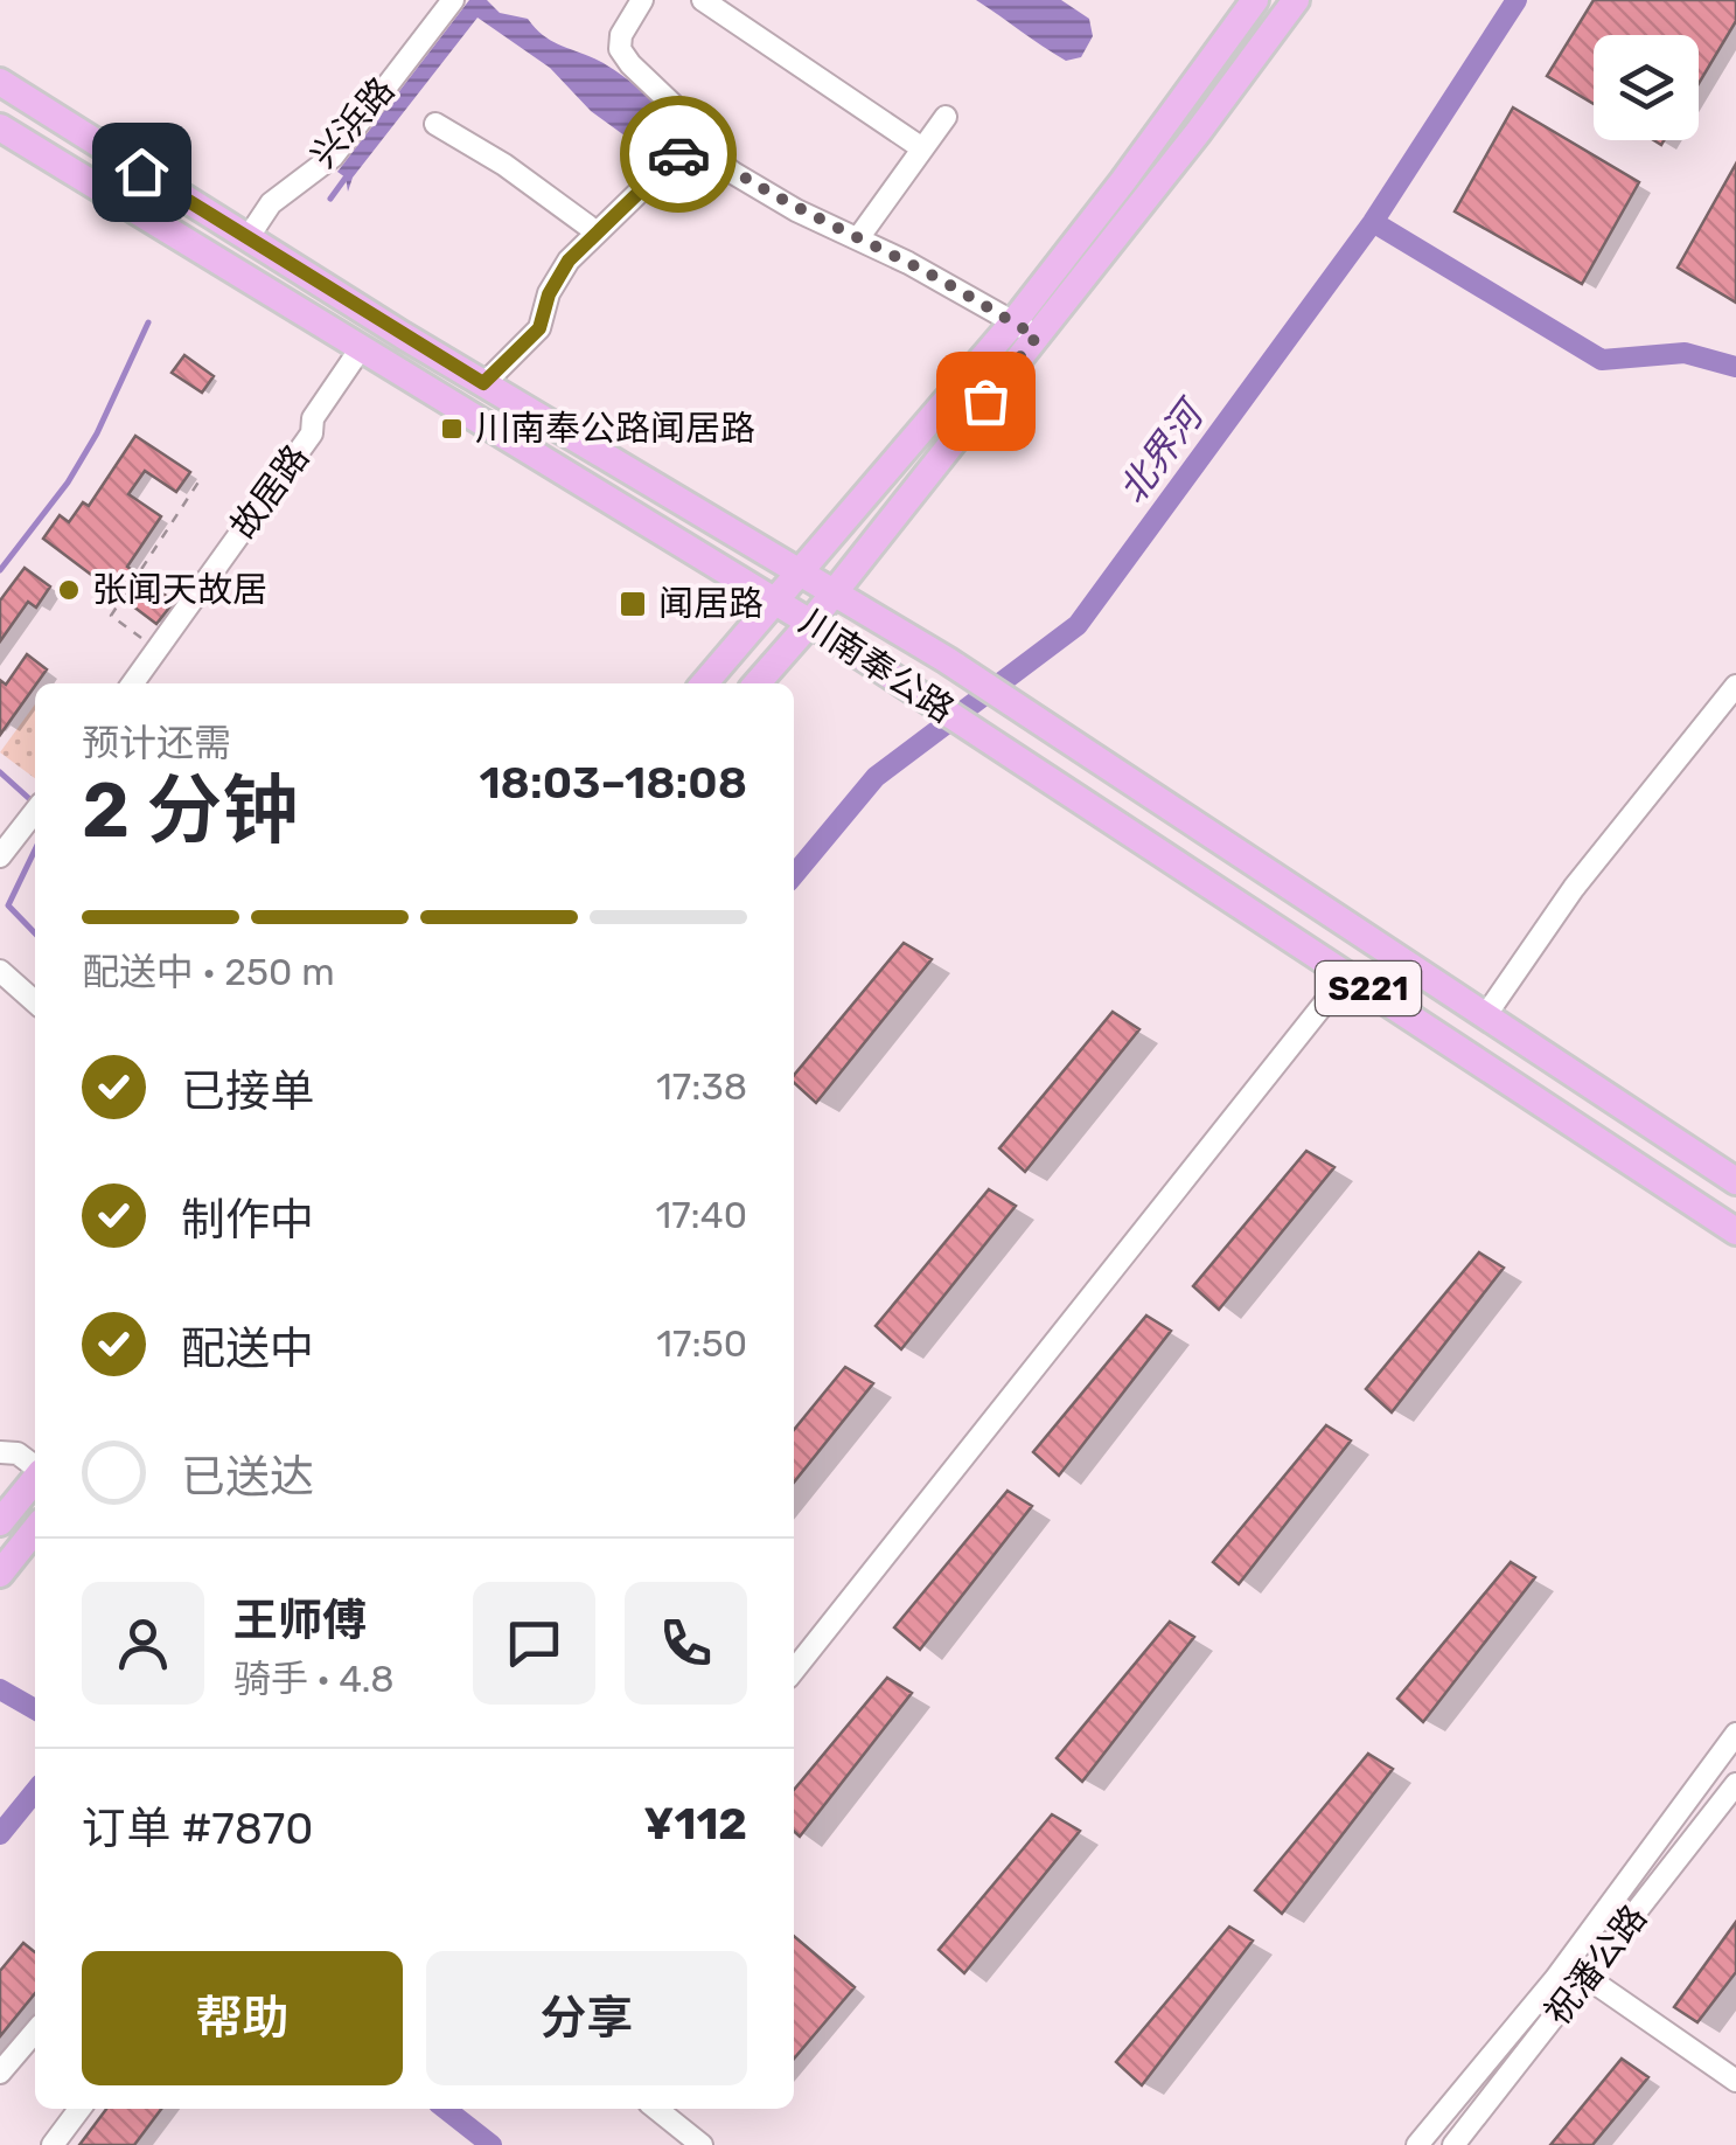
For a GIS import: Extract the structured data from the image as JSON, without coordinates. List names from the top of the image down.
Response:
{
  "streets": {
    "main road": ["川南奉公路", "S221"],
    "street": ["兴浜路", "故居路", "祝潘公路"]
  },
  "crossings": [
    ["兴浜路", "川南奉公路"],
    ["故居路", "川南奉公路"]
  ],
  "water": ["北界河"],
  "places": {
    "transit": ["川南奉公路闻居路", "闻居路"],
    "other": ["张闻天故居"]
  },
  "page": {
    "heading": ["2 分钟", "预计还需", "18:03–18:08"],
    "panel": [
      "王师傅",
      "骑手 · 4.8",
      "订单 #7870",
      "¥112"
    ],
    "bar": "配送中 · 250 m",
    "list": [
      ["已接单", "17:38"],
      ["制作中", "17:40"],
      ["配送中", "17:50"],
      "已送达"
    ],
    "buttons": ["帮助", "分享"]
  }
}
